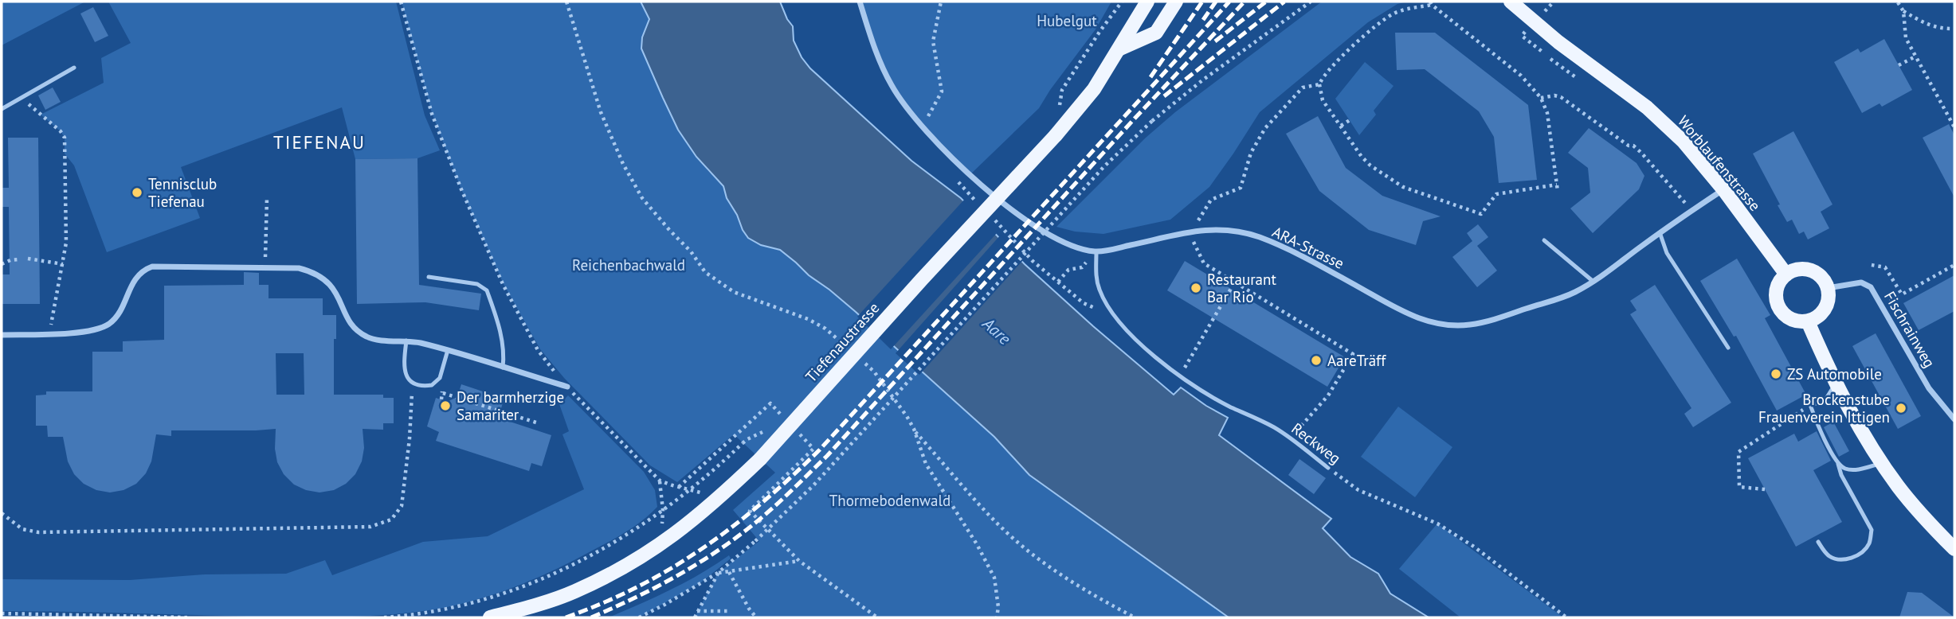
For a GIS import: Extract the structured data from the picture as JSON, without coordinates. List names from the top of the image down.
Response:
{
  "streets": {
    "main road": ["Worblaufenstrasse", "Tiefenaustrasse"],
    "street": ["ARA-Strasse", "Fischrainweg"],
    "lane": ["Reckweg"]
  },
  "crossings": [
    ["Worblaufenstrasse", "ARA-Strasse"],
    ["Worblaufenstrasse", "Fischrainweg"],
    ["ARA-Strasse", "Reckweg"]
  ],
  "districts": ["TIEFENAU"],
  "water": ["Aare"],
  "parks": ["Hubelgut", "Reichenbachwald", "Thormebodenwald"],
  "places": [
    "Tennisclub Tiefenau",
    "Restaurant Bar Rio",
    "AareTräff",
    "ZS Automobile",
    "Der barmherzige Samariter",
    "Brockenstube Frauenverein Ittigen"
  ]
}
